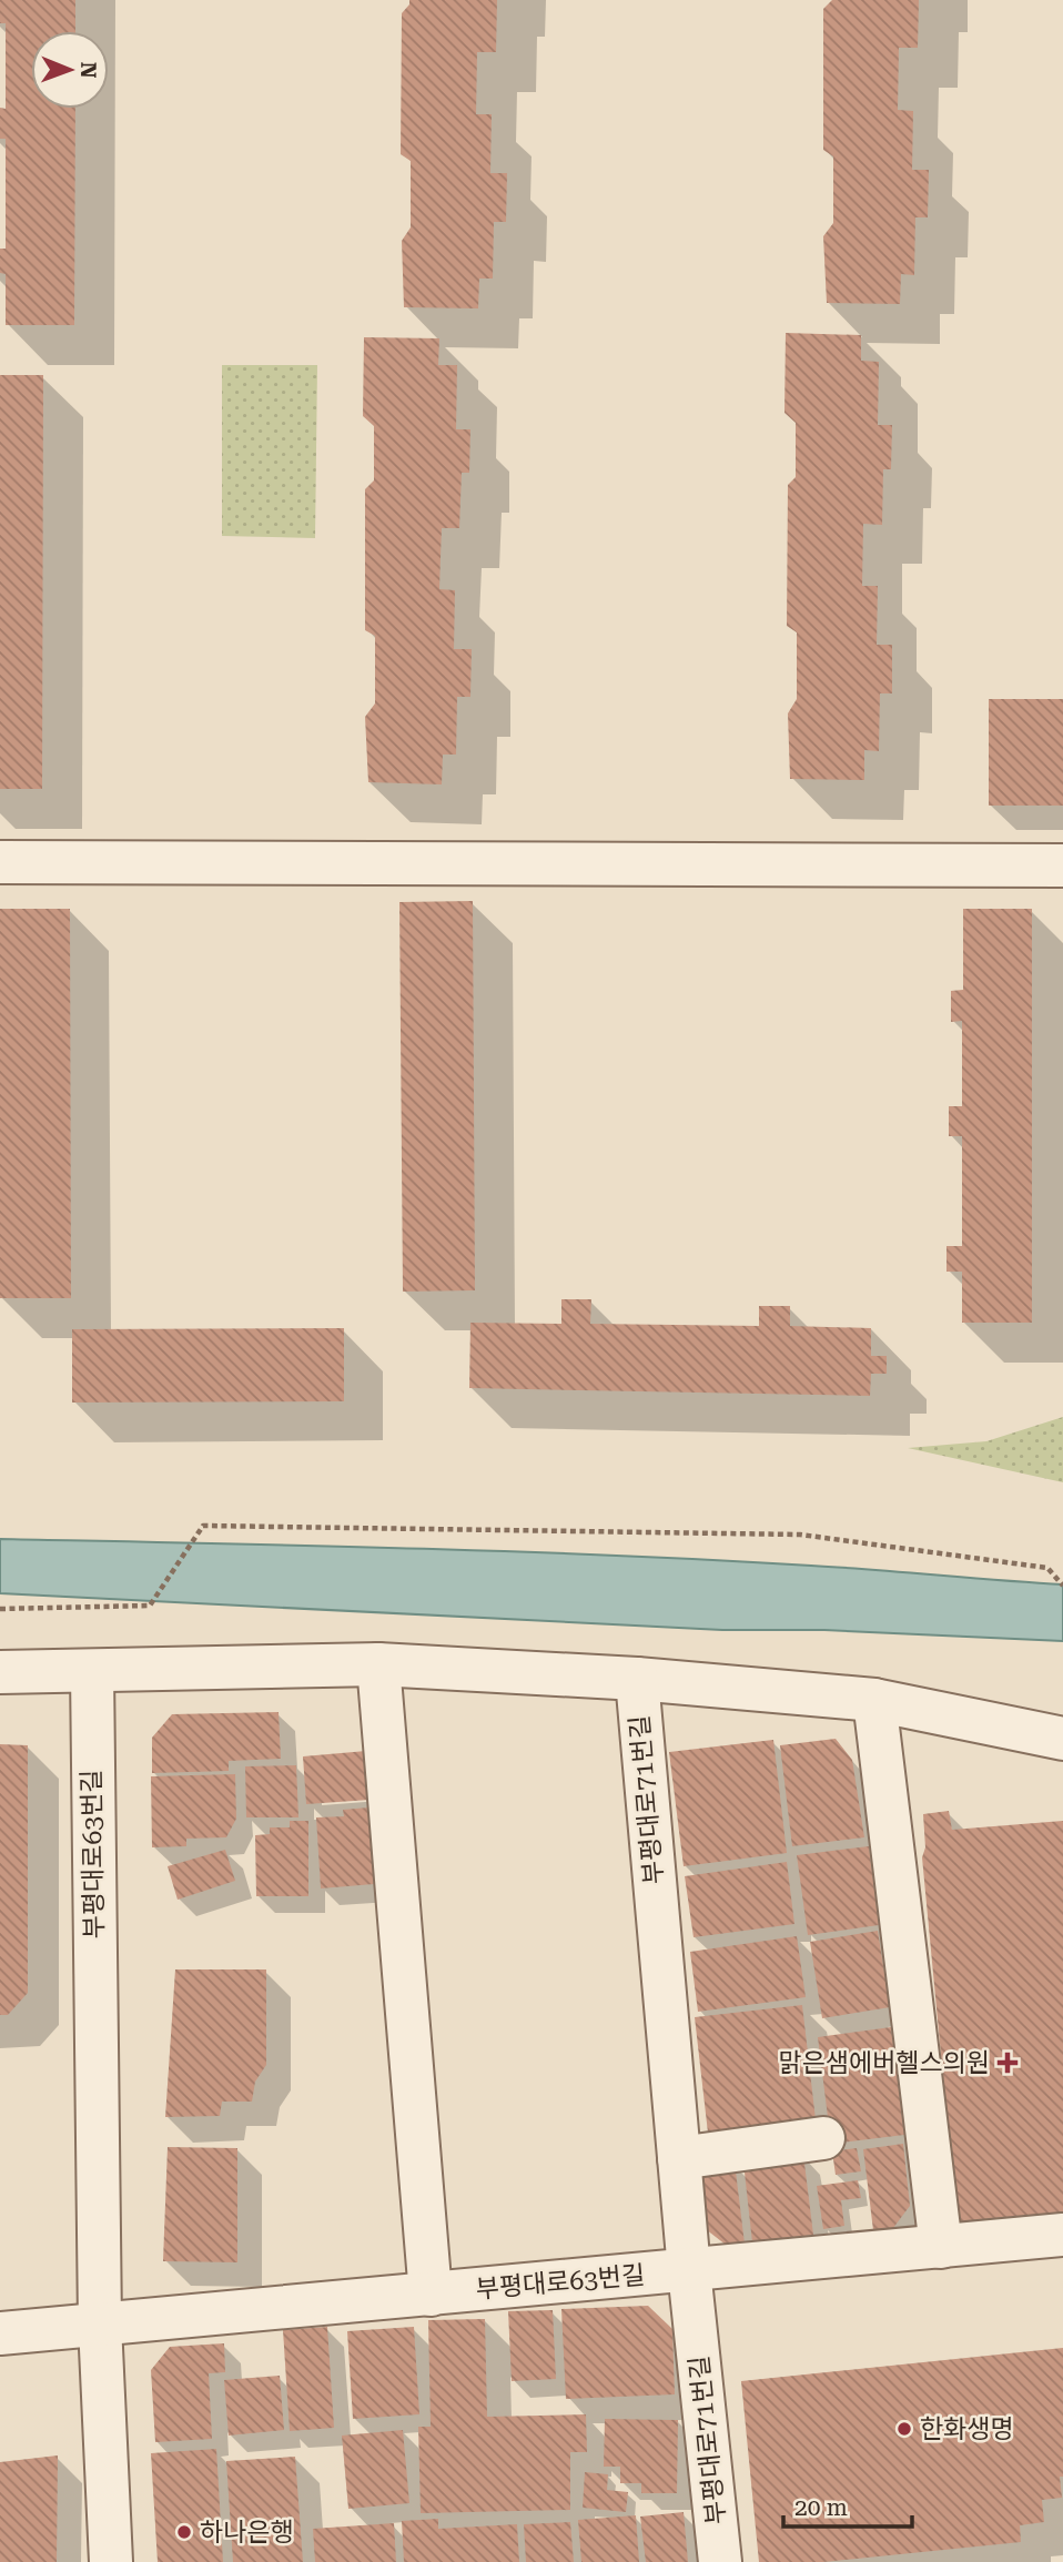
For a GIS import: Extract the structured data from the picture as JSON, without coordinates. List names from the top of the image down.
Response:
{
  "streets": {
    "street": ["부평대로71번길", "부평대로63번길"]
  },
  "crossings": [
    ["부평대로71번길", "부평대로63번길"]
  ],
  "places": {
    "health": ["맑은샘에버헬스의원"],
    "other": ["한화생명", "하나은행"]
  },
  "scale_bar": "20 m",
  "north": "right"
}
